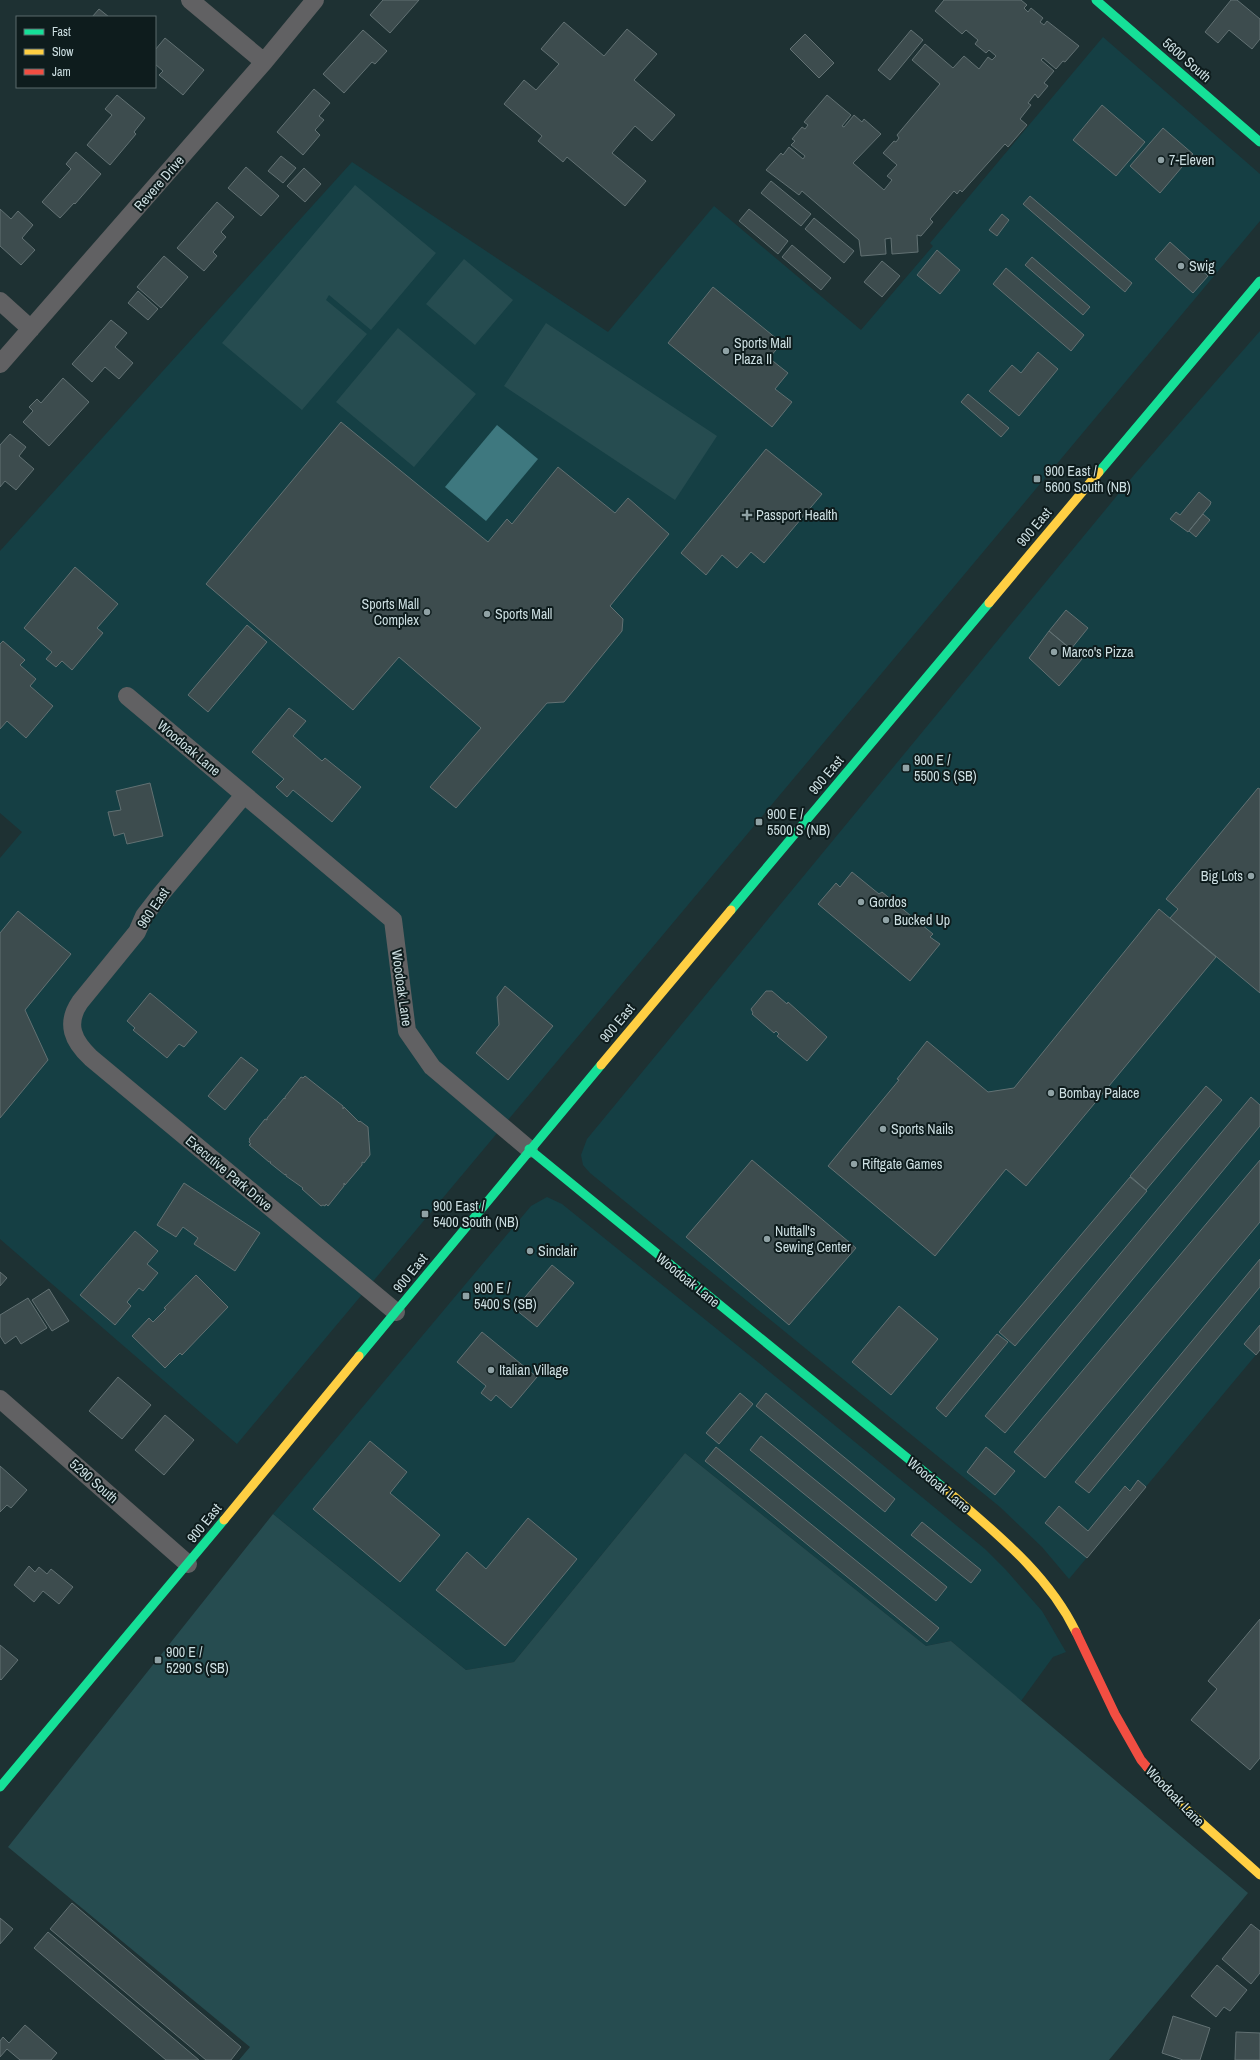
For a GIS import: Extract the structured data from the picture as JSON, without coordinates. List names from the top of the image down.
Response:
{
  "streets": {
    "main road": ["5600 South", "900 East", "Woodoak Lane"],
    "street": [
      "Revere Drive",
      "960 East",
      "Executive Park Drive",
      "5290 South"
    ]
  },
  "crossings": [
    ["900 East", "Woodoak Lane"],
    ["900 East", "Executive Park Drive"],
    ["900 East", "5290 South"],
    ["Woodoak Lane", "960 East"],
    ["960 East", "Executive Park Drive"]
  ],
  "places": {
    "other": [
      "7-Eleven",
      "Swig",
      "Sports Mall Plaza II",
      "Sports Mall Complex",
      "Sports Mall",
      "Marco's Pizza",
      "Big Lots",
      "Gordos",
      "Bucked Up",
      "Bombay Palace",
      "Sports Nails",
      "Riftgate Games",
      "Nuttall's Sewing Center",
      "Sinclair",
      "Italian Village"
    ],
    "transit": [
      "900 East / 5600 South (NB)",
      "900 E / 5500 S (SB)",
      "900 E / 5500 S (NB)",
      "900 East / 5400 South (NB)",
      "900 E / 5400 S (SB)",
      "900 E / 5290 S (SB)"
    ],
    "health": ["Passport Health"]
  },
  "legend": ["Fast", "Slow", "Jam"]
}
